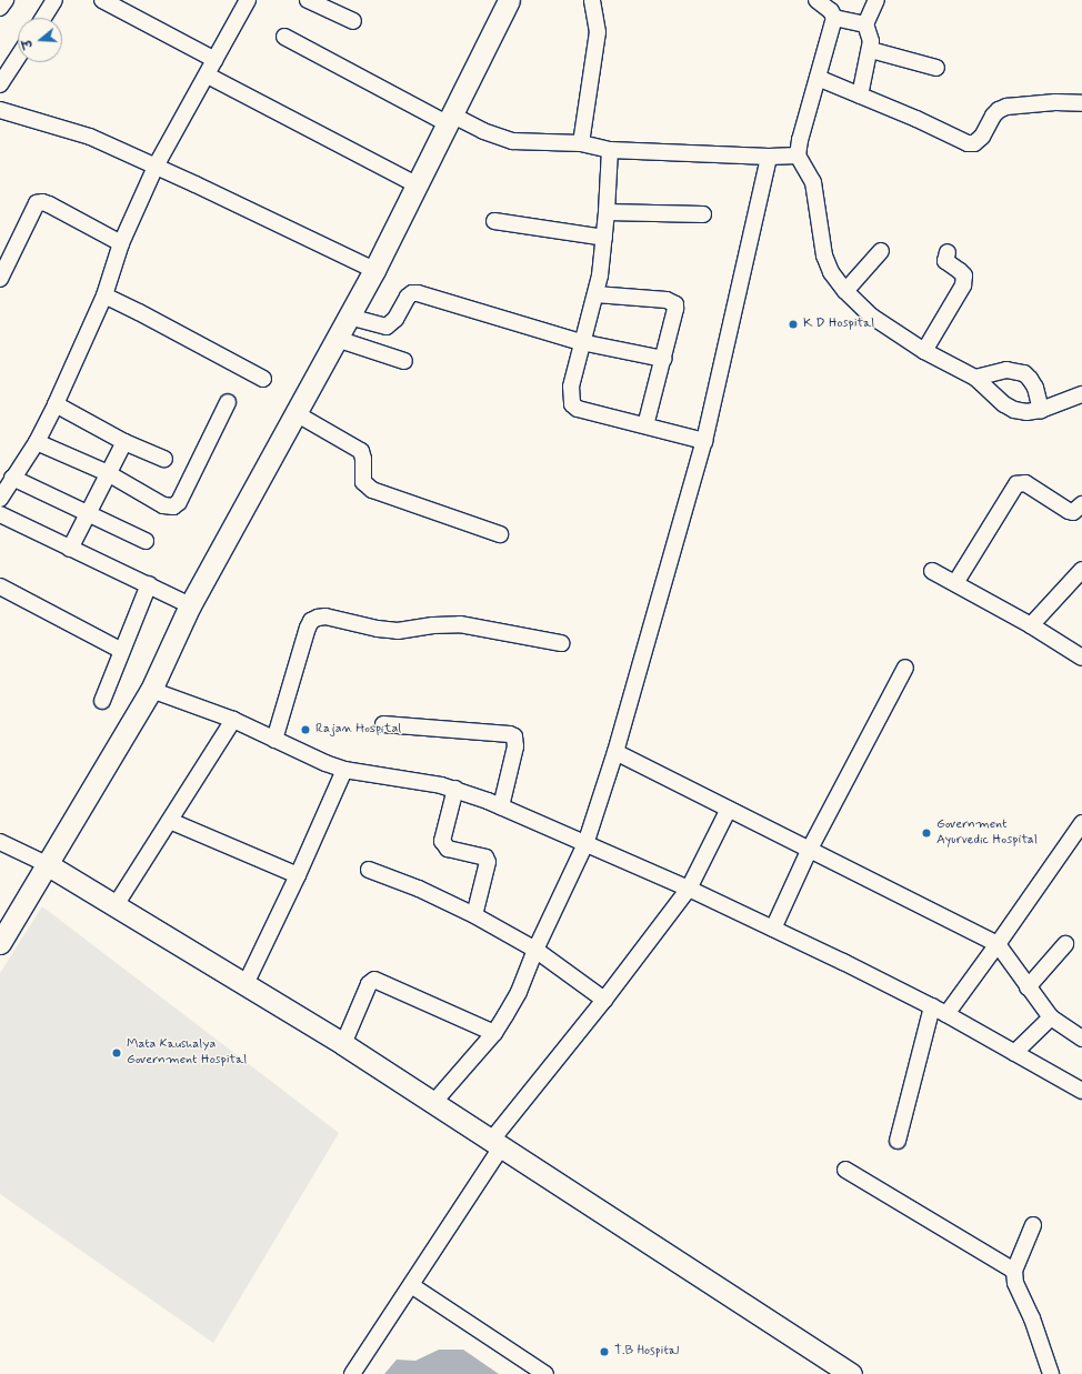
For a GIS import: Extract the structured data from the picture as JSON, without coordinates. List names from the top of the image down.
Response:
{
  "places": [
    "K D Hospital",
    "Rajan Hospital",
    "Government Ayurvedic Hospital",
    "Mata Kaushalya Government Hospital",
    "T.B Hospital"
  ],
  "north": "left"
}
